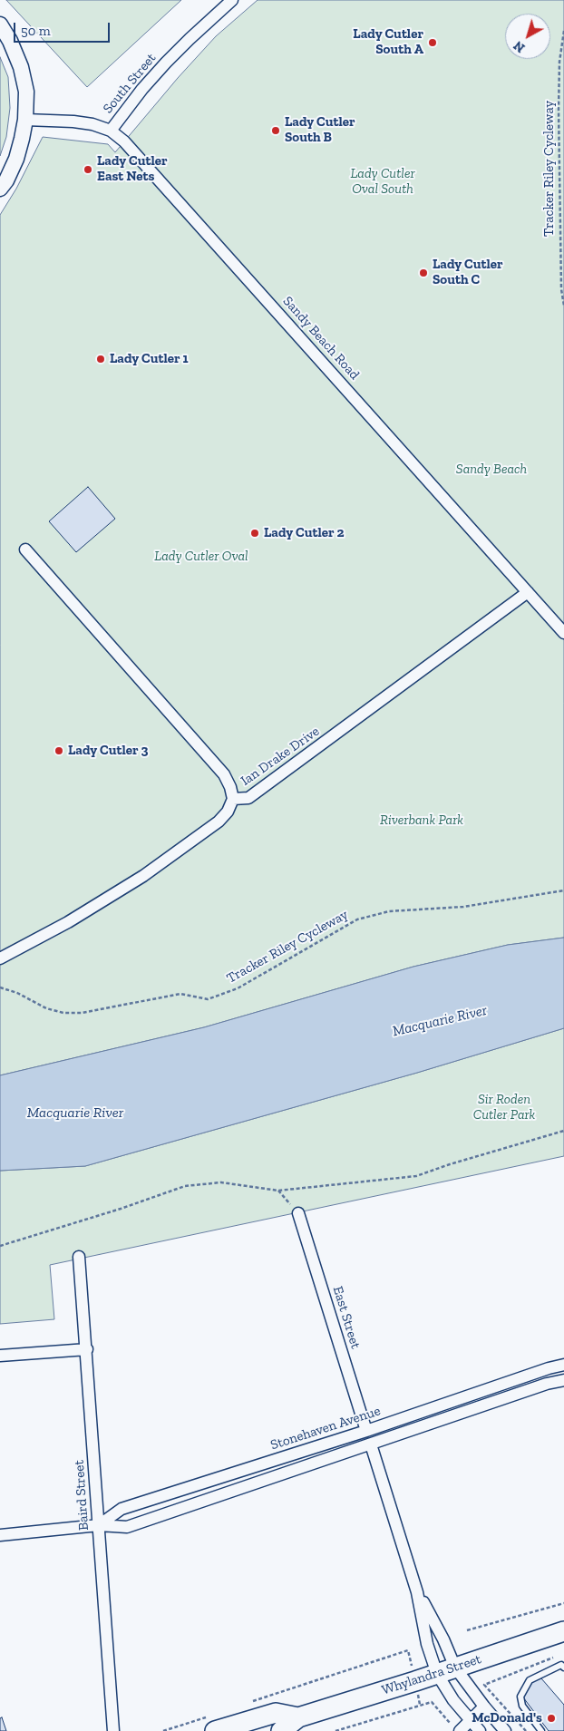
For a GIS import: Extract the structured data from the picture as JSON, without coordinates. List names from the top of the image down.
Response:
{
  "streets": {
    "highway": ["Whylandra Street"],
    "street": [
      "South Street",
      "Sandy Beach Road",
      "Ian Drake Drive",
      "East Street",
      "Stonehaven Avenue",
      "Baird Street"
    ],
    "path": ["Tracker Riley Cycleway"]
  },
  "crossings": [
    ["South Street", "Sandy Beach Road"],
    ["Sandy Beach Road", "Ian Drake Drive"],
    ["East Street", "Stonehaven Avenue"],
    ["Stonehaven Avenue", "Baird Street"]
  ],
  "water": ["Macquarie River"],
  "parks": [
    "Lady Cutler Oval South",
    "Sandy Beach",
    "Lady Cutler Oval",
    "Riverbank Park",
    "Sir Roden Cutler Park"
  ],
  "places": [
    "Lady Cutler South A",
    "Lady Cutler South B",
    "Lady Cutler East Nets",
    "Lady Cutler South C",
    "Lady Cutler 1",
    "Lady Cutler 2",
    "Lady Cutler 3",
    "McDonald's"
  ],
  "scale_bar": "50 m",
  "north": "bottom left"
}
